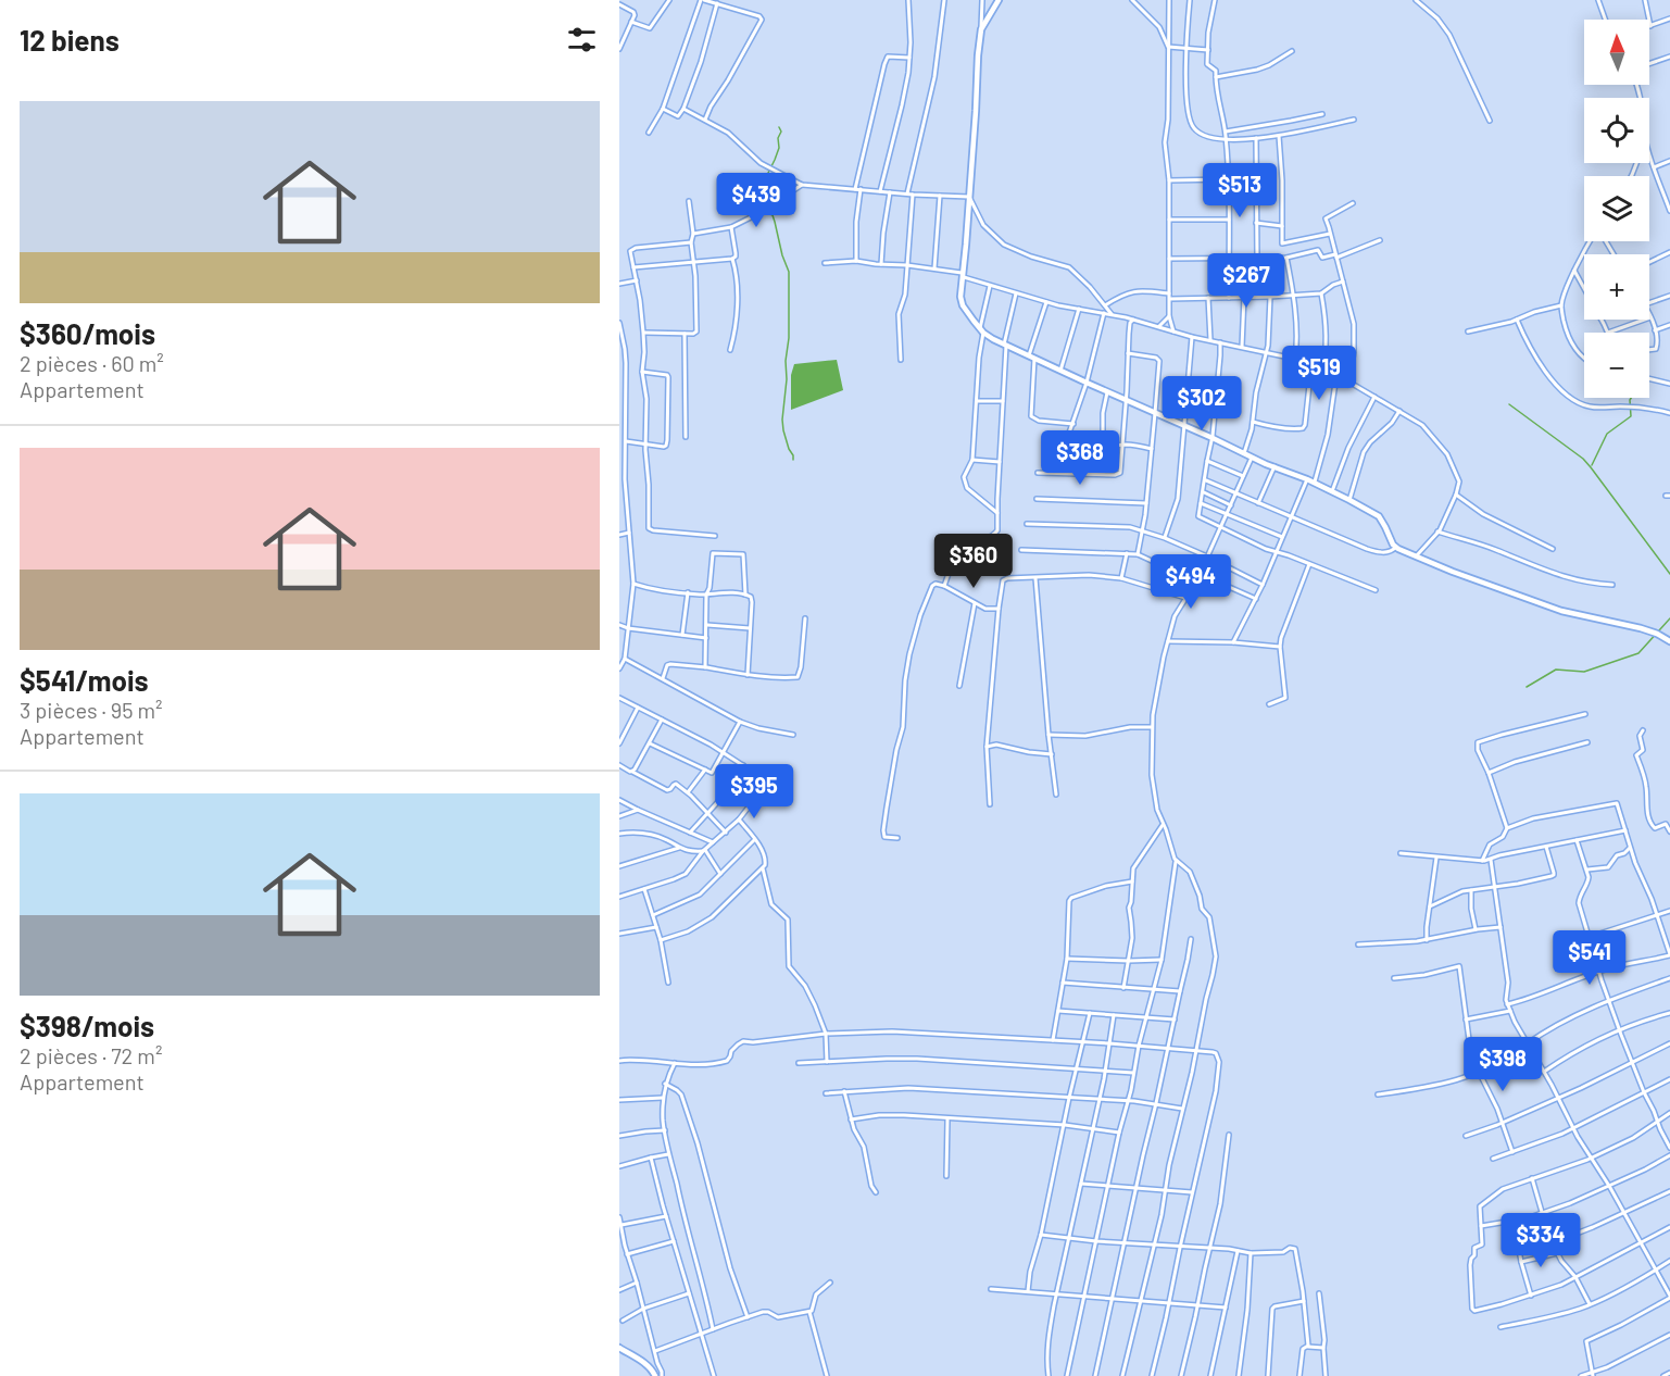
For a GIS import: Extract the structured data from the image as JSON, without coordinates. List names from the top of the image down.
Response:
{
  "north": "top",
  "page": {
    "heading": "12 biens",
    "map_buttons": ["+", "−"],
    "list": [
      {
        "name": "$360/mois",
        "note": "2 pièces · 60 m² · Appartement"
      },
      {
        "name": "$541/mois",
        "note": "3 pièces · 95 m² · Appartement"
      },
      {
        "name": "$398/mois",
        "note": "2 pièces · 72 m² · Appartement"
      }
    ],
    "price": [
      "$513",
      "$439",
      "$267",
      "$519",
      "$302",
      "$368",
      "$360",
      "$494",
      "$395",
      "$541",
      "$398",
      "$334"
    ]
  }
}
